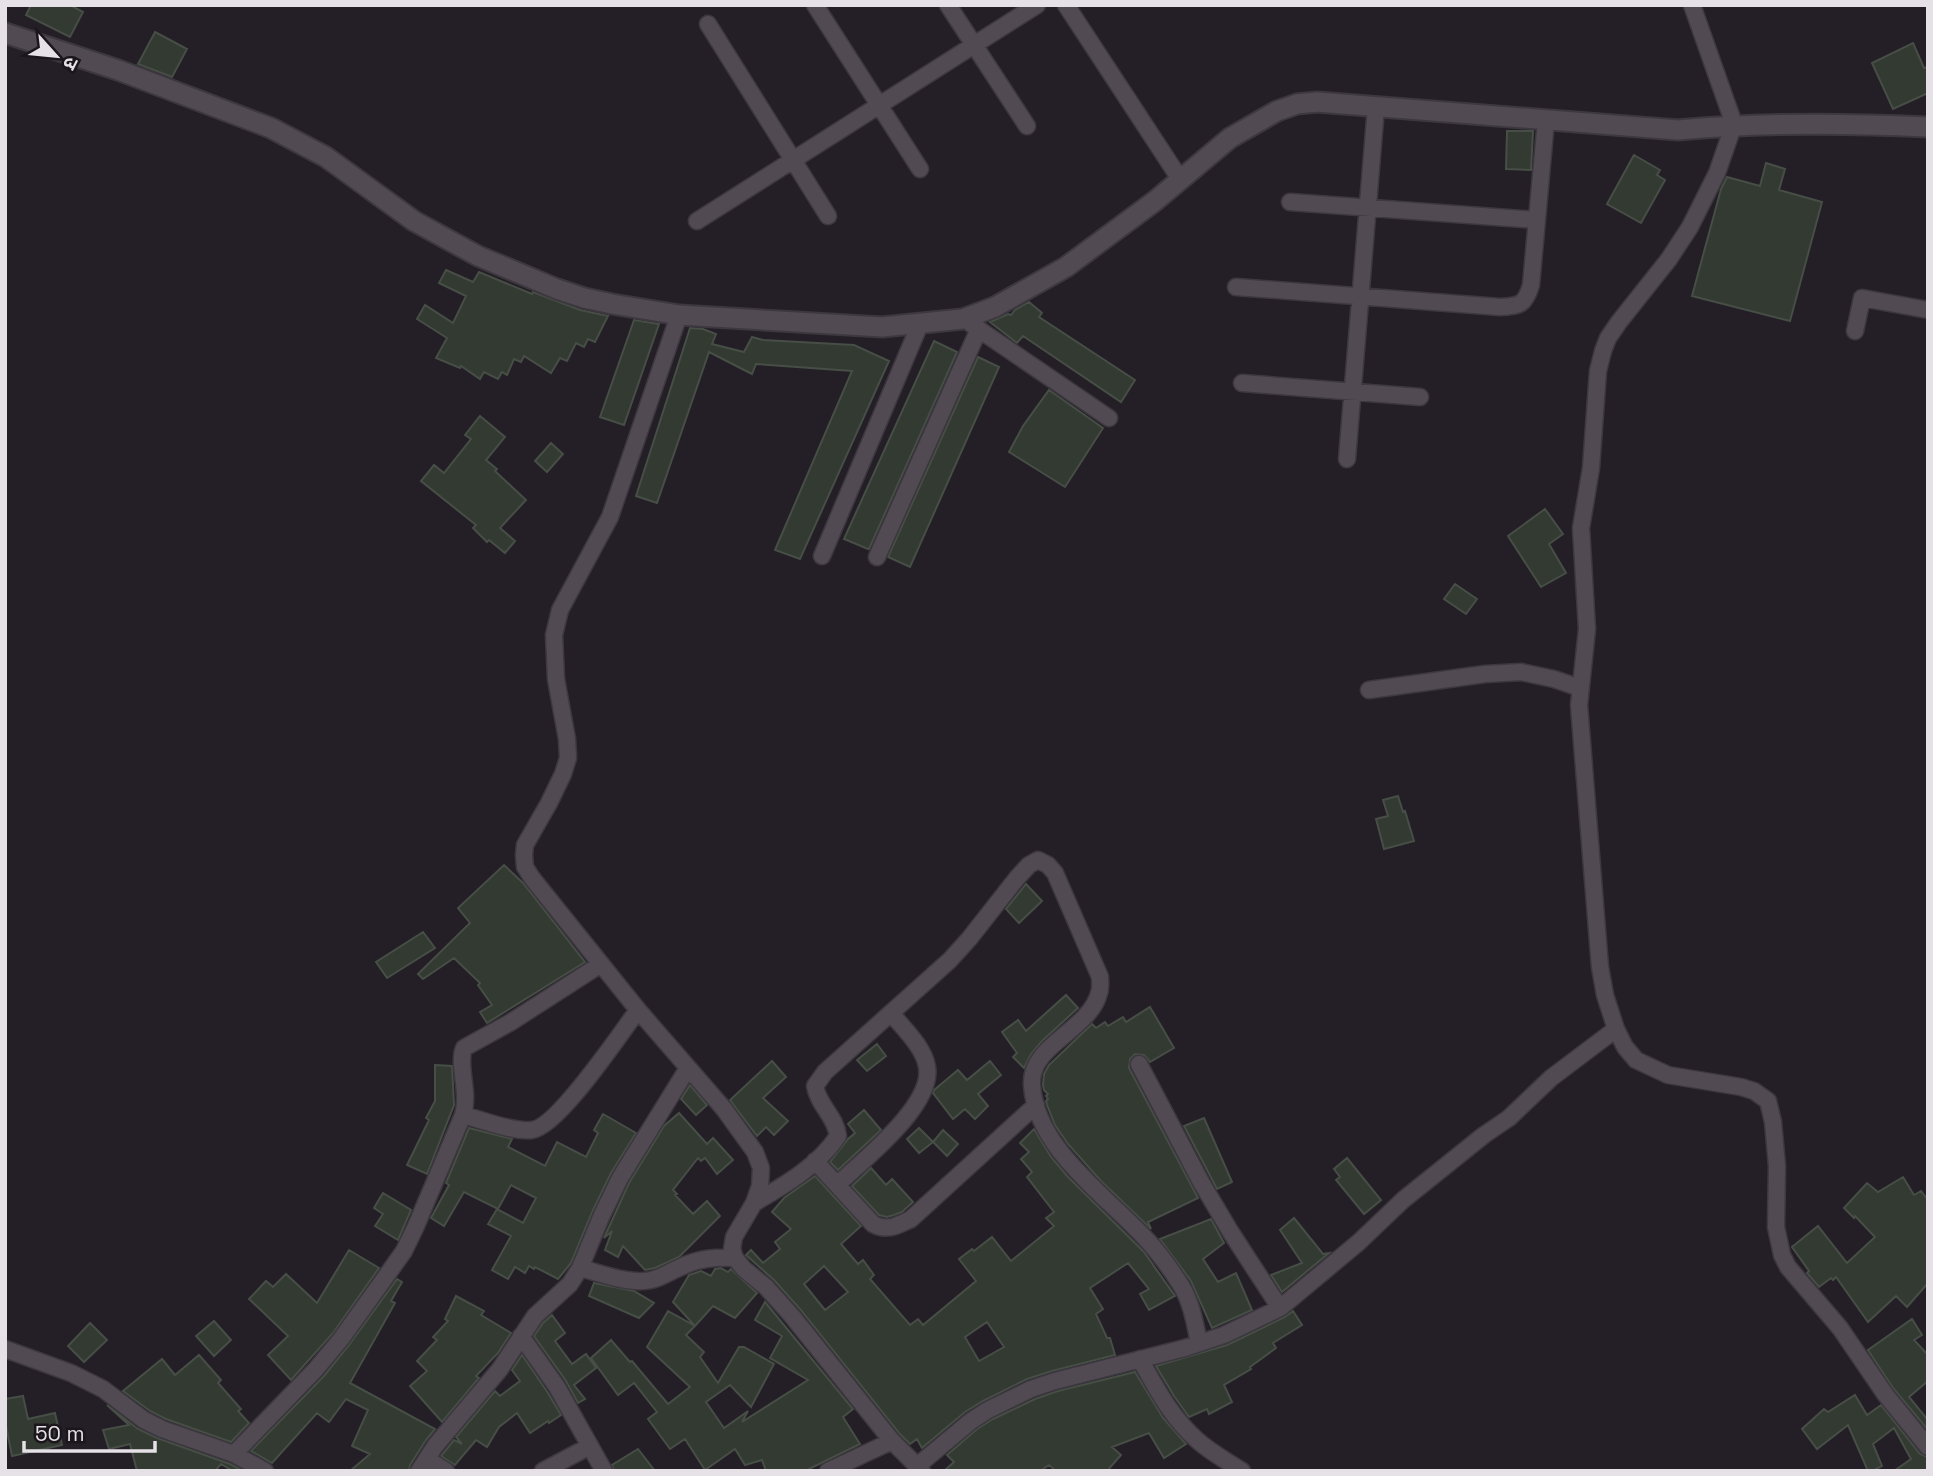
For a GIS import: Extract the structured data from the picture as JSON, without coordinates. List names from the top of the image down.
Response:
{
  "scale_bar": "50 m",
  "north": "bottom right"
}
